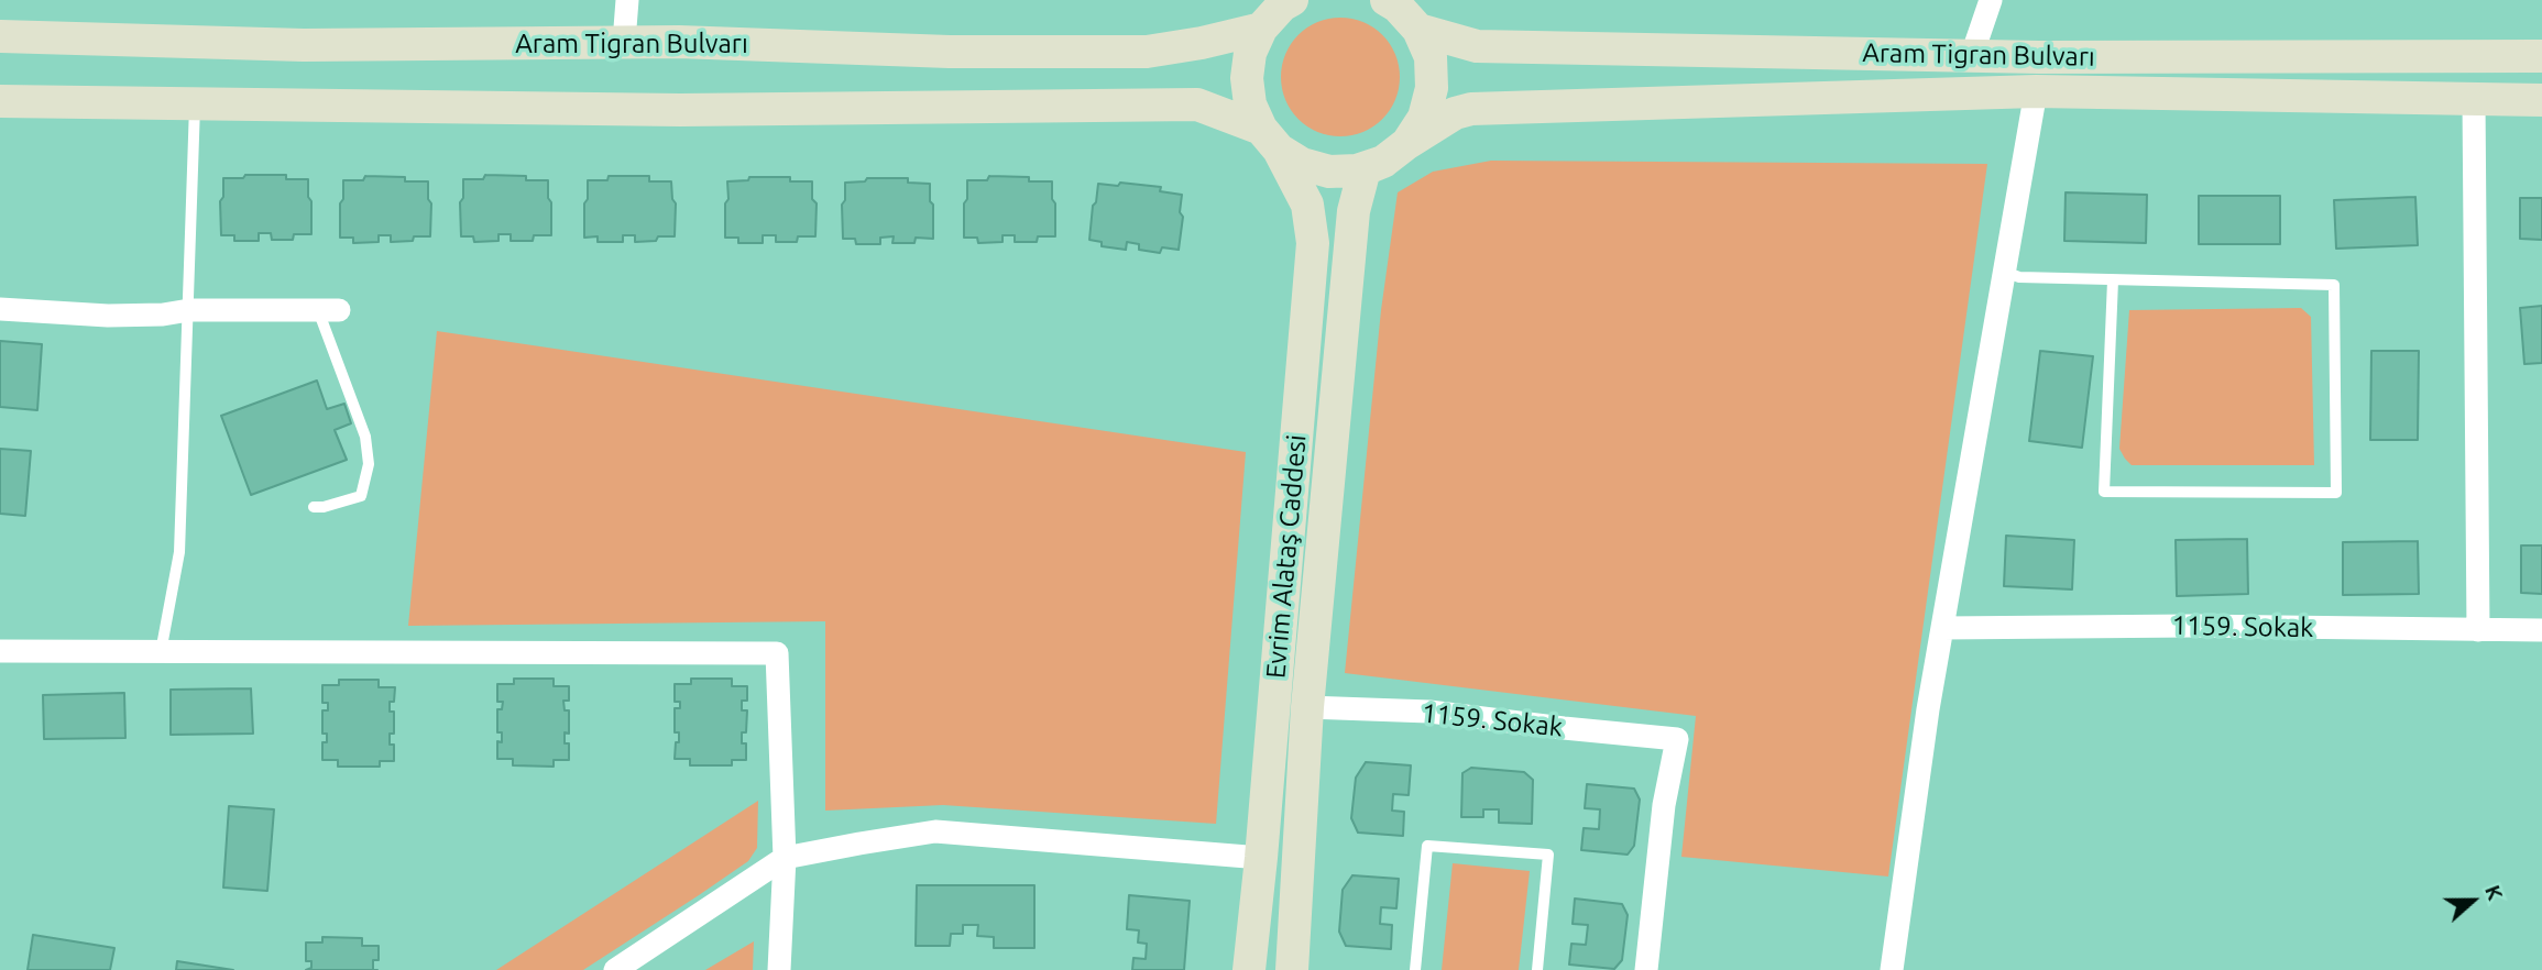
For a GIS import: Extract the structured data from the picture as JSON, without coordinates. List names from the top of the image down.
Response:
{
  "streets": {
    "main road": ["Aram Tigran Bulvarı", "Evrim Alataş Caddesi"],
    "street": ["1159. Sokak"]
  },
  "crossings": [
    ["Aram Tigran Bulvarı", "Evrim Alataş Caddesi"]
  ],
  "north": "right"
}
